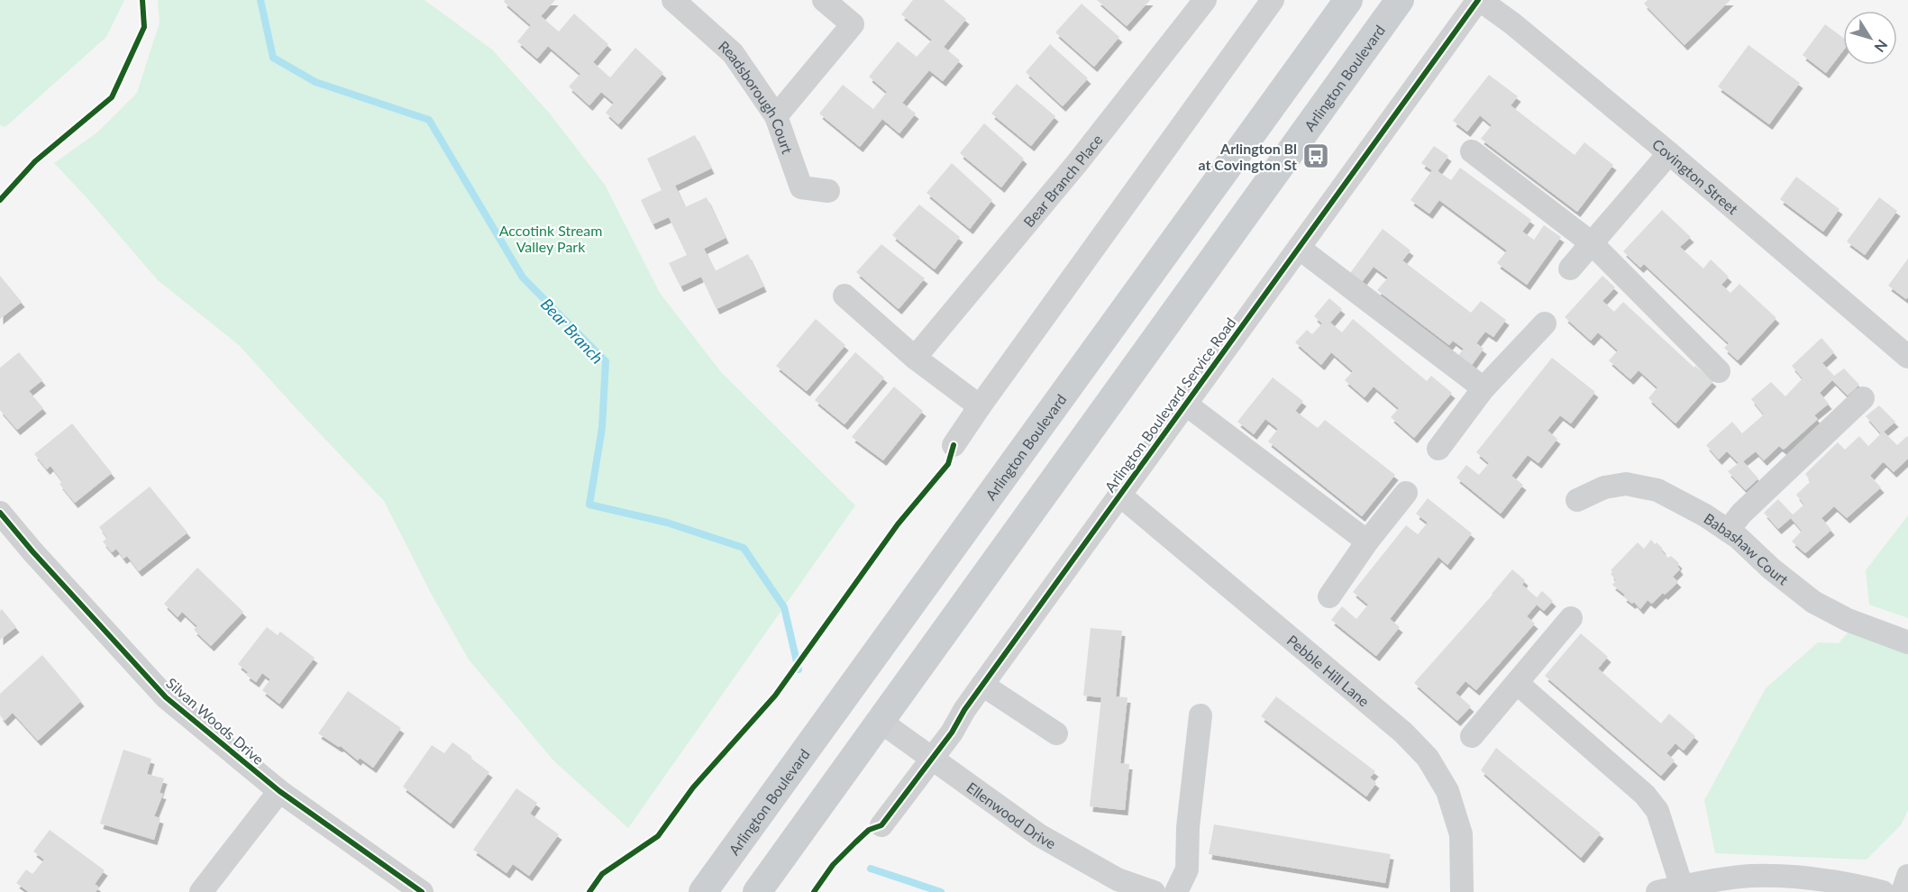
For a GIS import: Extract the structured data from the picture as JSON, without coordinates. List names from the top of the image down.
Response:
{
  "streets": {
    "main road": ["Arlington Boulevard"],
    "street": [
      "Readsborough Court",
      "Covington Street",
      "Bear Branch Place",
      "Arlington Boulevard Service Road",
      "Babashaw Court",
      "Pebble Hill Lane",
      "Silvan Woods Drive",
      "Ellenwood Drive"
    ]
  },
  "crossings": [
    ["Arlington Boulevard", "Ellenwood Drive"],
    ["Covington Street", "Arlington Boulevard Service Road"],
    ["Arlington Boulevard Service Road", "Pebble Hill Lane"],
    ["Arlington Boulevard Service Road", "Ellenwood Drive"]
  ],
  "water": ["Bear Branch"],
  "parks": ["Accotink Stream Valley Park"],
  "places": {
    "bus stop": ["Arlington Bl at Covington St"]
  },
  "north": "bottom right"
}
